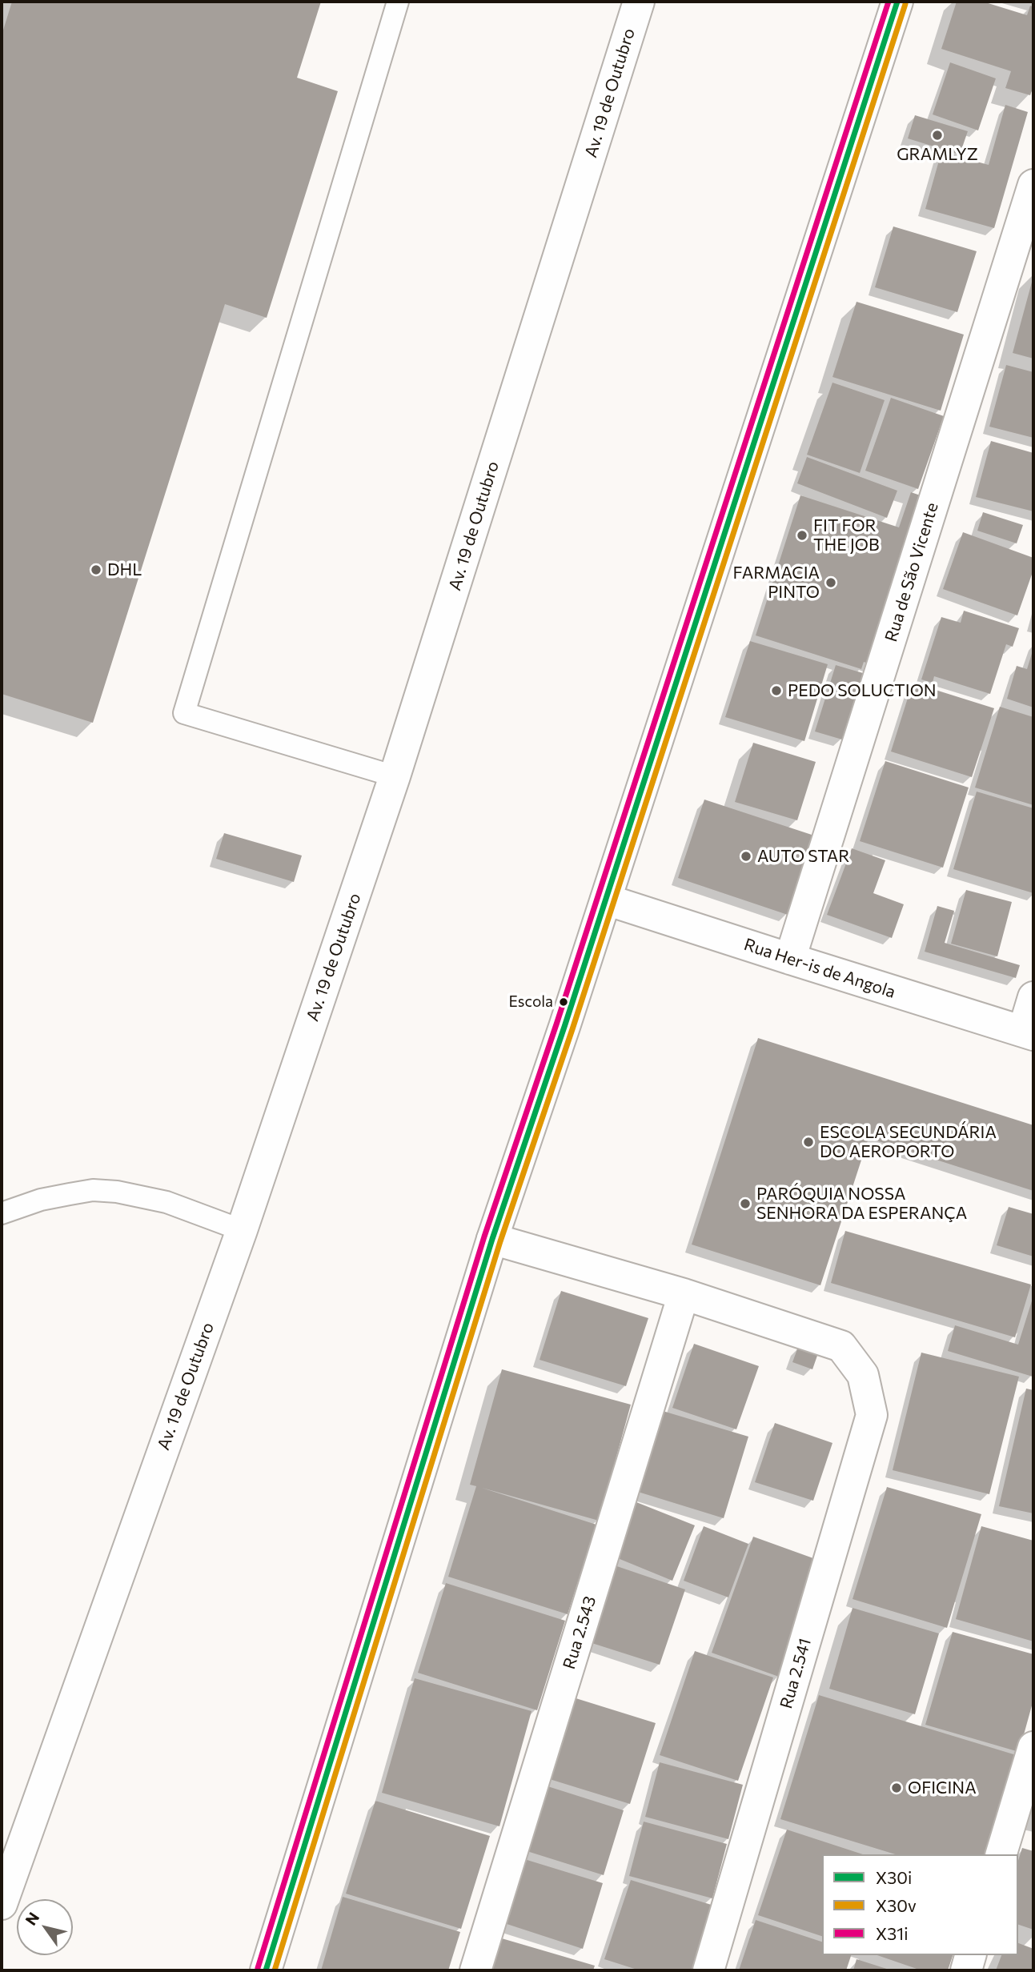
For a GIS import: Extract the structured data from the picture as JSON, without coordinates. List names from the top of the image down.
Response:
{
  "streets": {
    "street": [
      "Av. 19 de Outubro",
      "Rua de São Vicente",
      "Rua Her-is de Angola",
      "Rua 2.543",
      "Rua 2.541"
    ]
  },
  "crossings": [
    ["Rua de São Vicente", "Rua Her-is de Angola"],
    ["Rua 2.543", "Rua 2.541"]
  ],
  "places": [
    "GRAMLYZ",
    "FIT FOR THE JOB",
    "DHL",
    "FARMACIA PINTO",
    "PEDO SOLUCTION",
    "AUTO STAR",
    "Escola",
    "ESCOLA SECUNDÁRIA DO AEROPORTO",
    "PARÓQUIA NOSSA SENHORA DA ESPERANÇA",
    "OFICINA"
  ],
  "lines": ["transit line X30i", "transit line X31i", "transit line X30v"],
  "legend": ["X30i", "X30v", "X31i"],
  "north": "top left"
}
